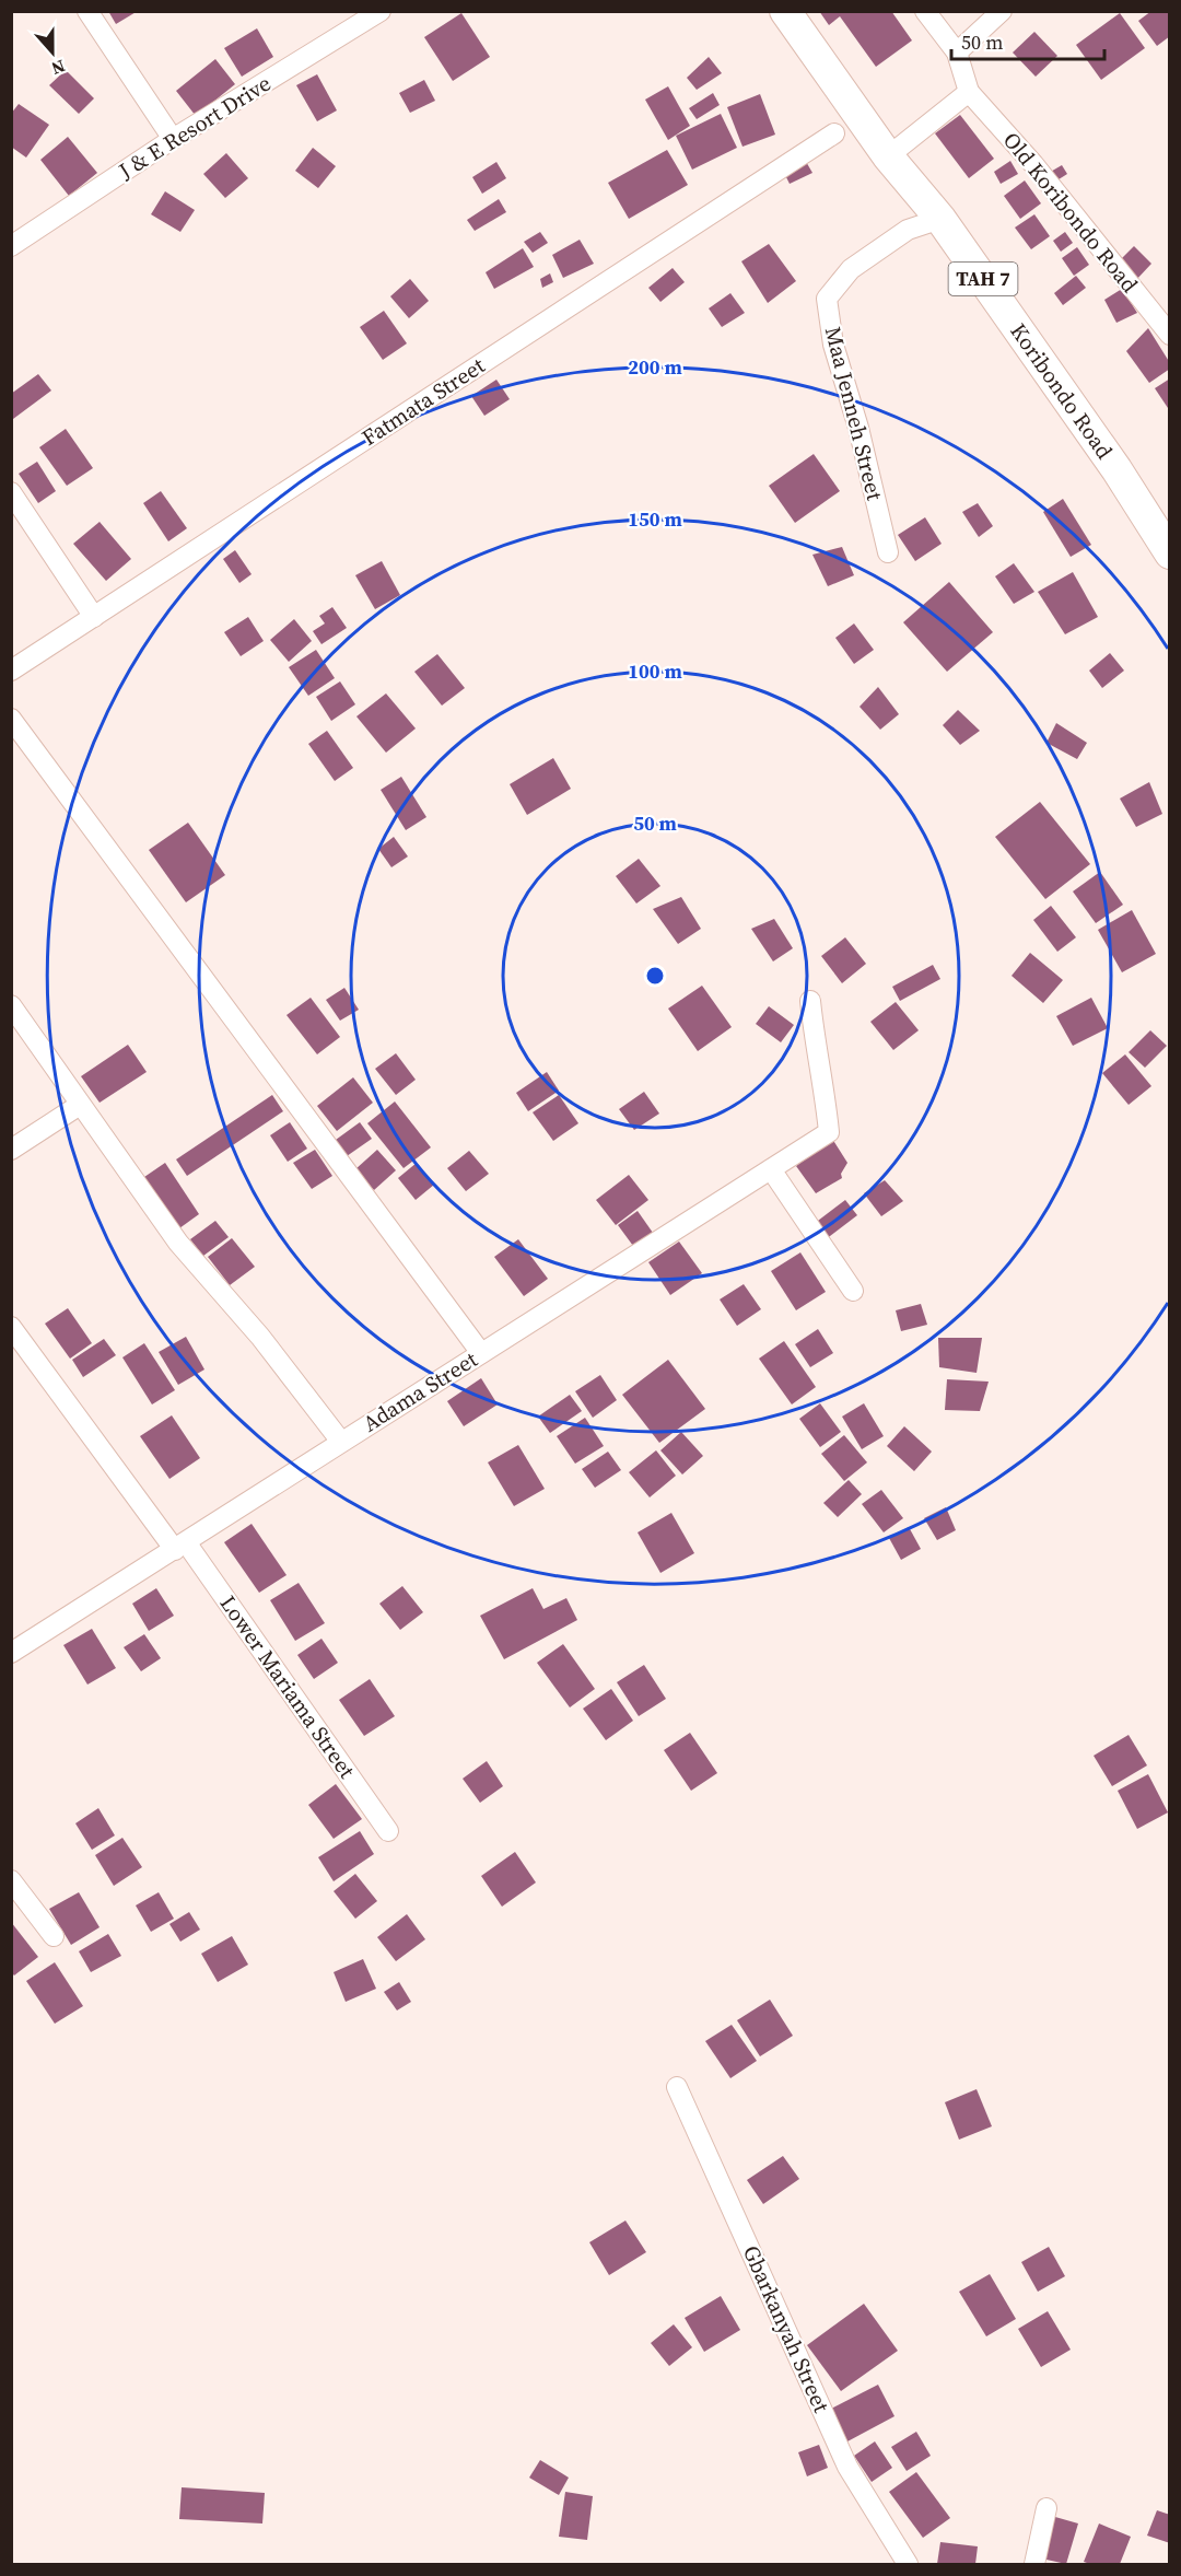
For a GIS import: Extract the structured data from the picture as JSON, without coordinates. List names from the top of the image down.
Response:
{
  "streets": {
    "highway": ["TAH 7", "Koribondo Road"],
    "street": [
      "J & E Resort Drive",
      "Old Koribondo Road",
      "Fatmata Street",
      "Maa Jenneh Street",
      "Adama Street",
      "Lower Mariama Street",
      "Gbarkanyah Street"
    ]
  },
  "crossings": [
    ["Koribondo Road", "Maa Jenneh Street"],
    ["Adama Street", "Lower Mariama Street"]
  ],
  "scale_bar": "50 m",
  "north": "bottom",
  "rings": [
    "200 m",
    "150 m",
    "100 m",
    "50 m"
  ]
}
